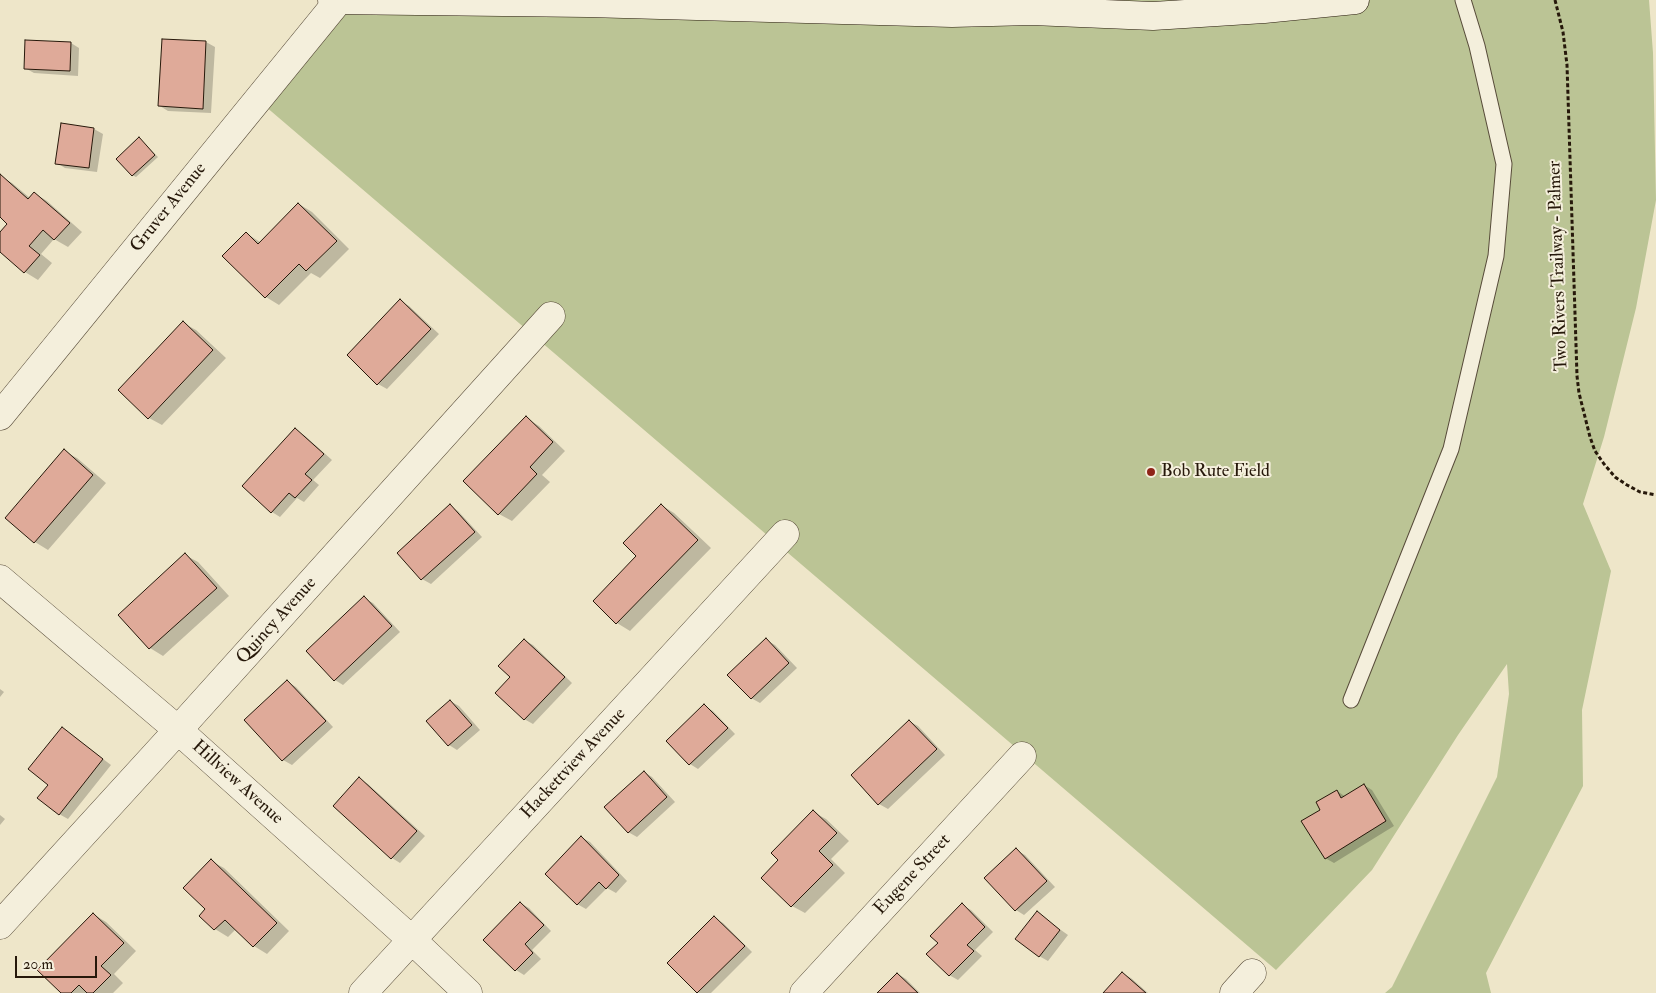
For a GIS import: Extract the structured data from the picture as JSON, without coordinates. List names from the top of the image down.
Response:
{
  "streets": {
    "street": [
      "Gruver Avenue",
      "Quincy Avenue",
      "Hackettview Avenue",
      "Hillview Avenue",
      "Eugene Street"
    ],
    "path": ["Two Rivers Trailway - Palmer"]
  },
  "crossings": [
    ["Quincy Avenue", "Hillview Avenue"],
    ["Hackettview Avenue", "Hillview Avenue"]
  ],
  "places": ["Bob Rute Field"],
  "scale_bar": "20 m"
}
